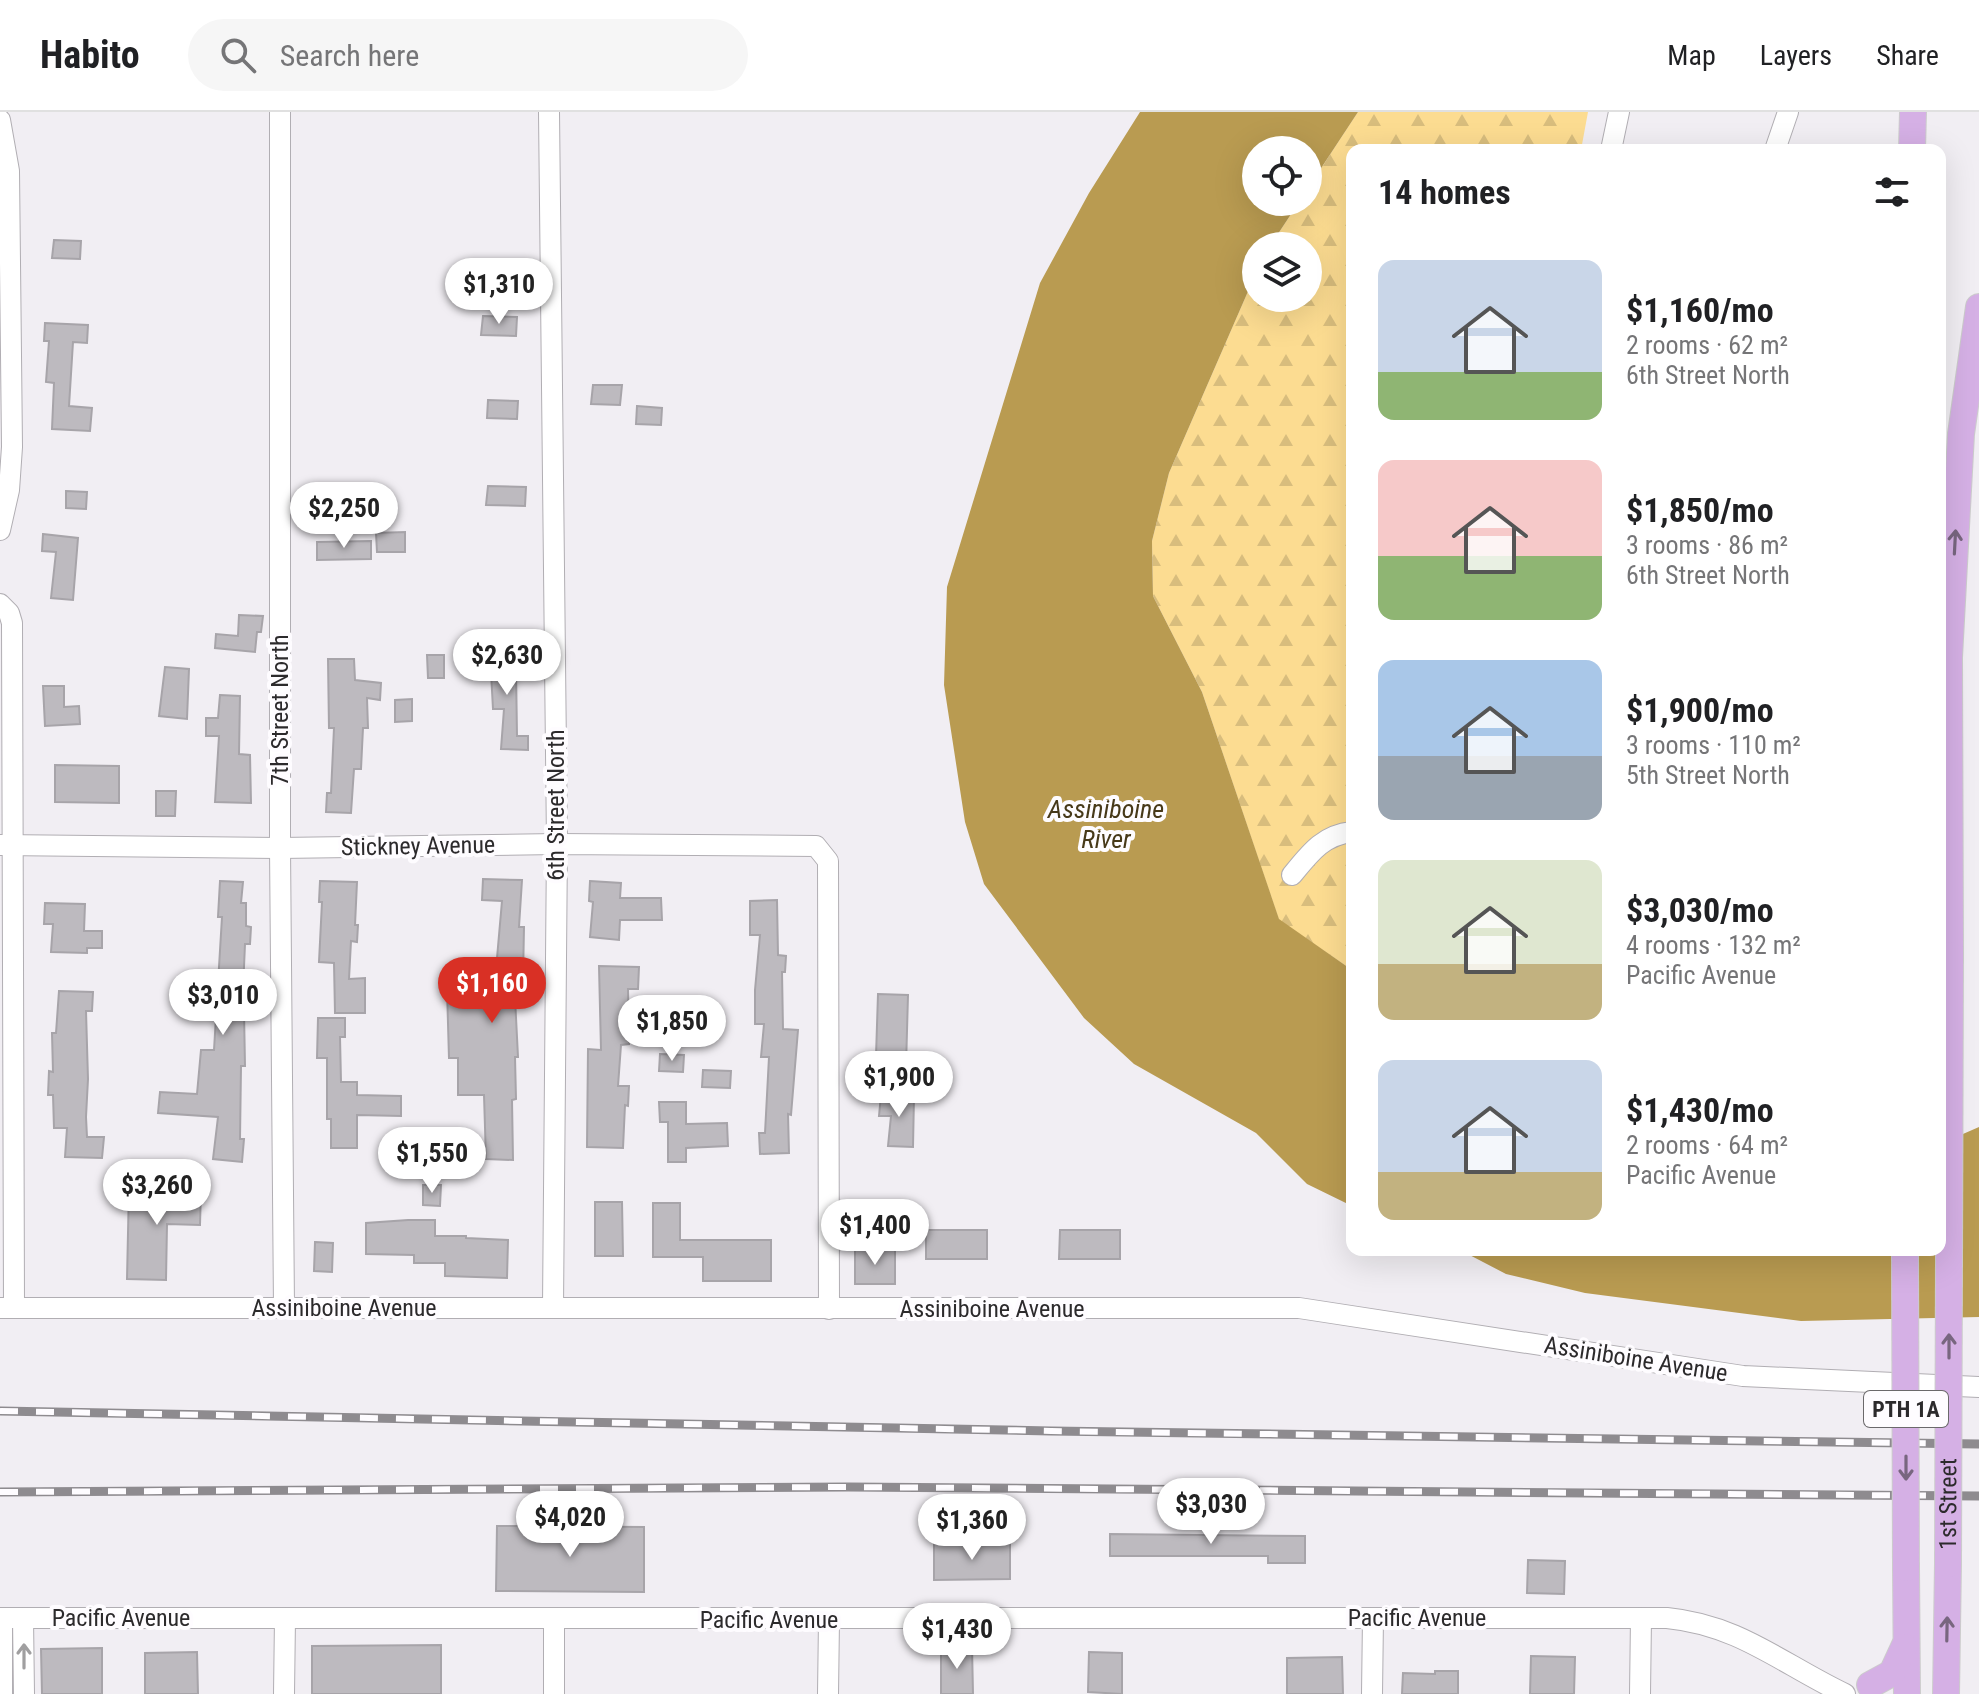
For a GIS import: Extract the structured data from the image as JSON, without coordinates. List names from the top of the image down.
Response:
{
  "streets": {
    "main road": ["PTH 1A", "1st Street"],
    "street": [
      "7th Street North",
      "6th Street North",
      "Stickney Avenue",
      "Assiniboine Avenue",
      "Pacific Avenue"
    ]
  },
  "crossings": [
    ["7th Street North", "Stickney Avenue"],
    ["7th Street North", "Assiniboine Avenue"],
    ["6th Street North", "Stickney Avenue"],
    ["6th Street North", "Assiniboine Avenue"],
    ["Stickney Avenue", "Assiniboine Avenue"],
    ["1st Street", "Pacific Avenue"]
  ],
  "water": ["Assiniboine River"],
  "page": {
    "header": "Habito",
    "search": "Search here",
    "nav": ["Map", "Layers", "Share"],
    "heading": "14 homes",
    "list": [
      {
        "name": "$1,160/mo",
        "note": "2 rooms · 62 m² · 6th Street North"
      },
      {
        "name": "$1,850/mo",
        "note": "3 rooms · 86 m² · 6th Street North"
      },
      {
        "name": "$1,900/mo",
        "note": "3 rooms · 110 m² · 5th Street North"
      },
      {
        "name": "$3,030/mo",
        "note": "4 rooms · 132 m² · Pacific Avenue"
      },
      {
        "name": "$1,430/mo",
        "note": "2 rooms · 64 m² · Pacific Avenue"
      }
    ],
    "price": [
      "$1,310",
      "$2,250",
      "$2,630",
      "$1,160",
      "$3,010",
      "$1,850",
      "$1,900",
      "$1,550",
      "$3,260",
      "$1,400",
      "$3,030",
      "$4,020",
      "$1,360",
      "$1,430"
    ]
  }
}
